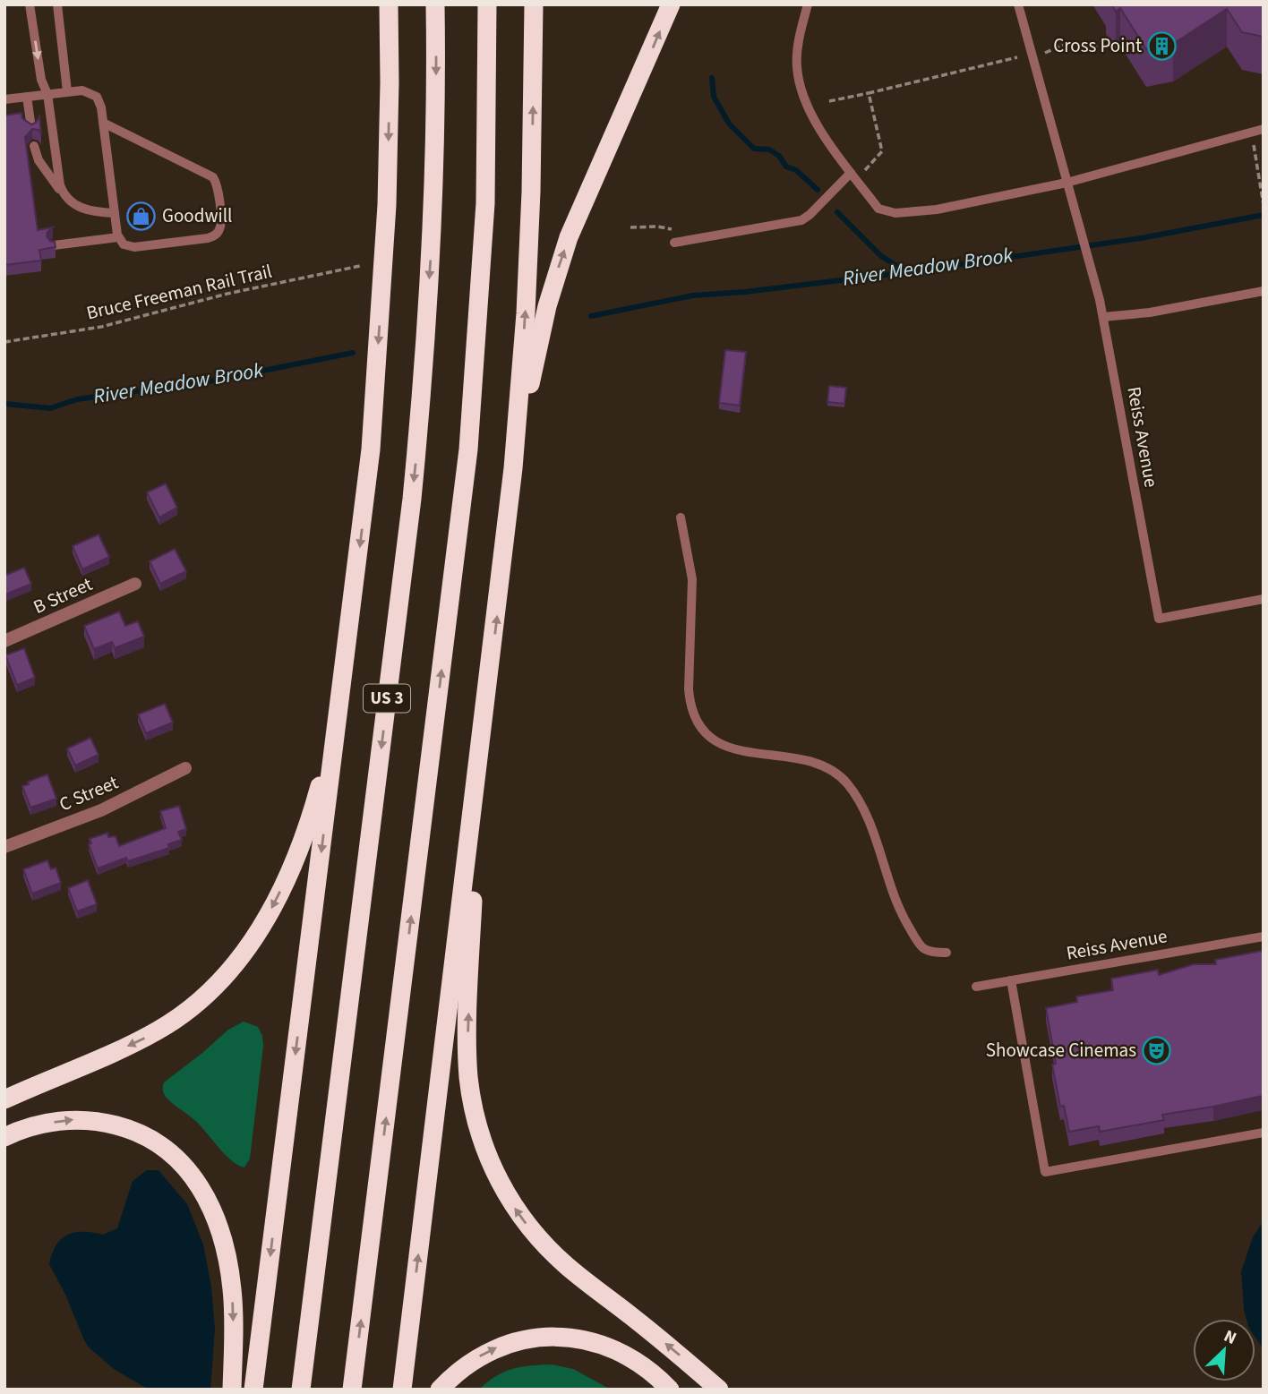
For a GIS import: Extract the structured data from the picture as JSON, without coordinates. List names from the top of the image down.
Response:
{
  "streets": {
    "highway": ["US 3"],
    "street": ["B Street", "C Street"],
    "lane": ["Reiss Avenue"],
    "path": ["Bruce Freeman Rail Trail"]
  },
  "water": ["River Meadow Brook"],
  "places": {
    "building": ["Cross Point"],
    "shop": ["Goodwill"],
    "theatre": ["Showcase Cinemas"]
  },
  "north": "top right"
}
